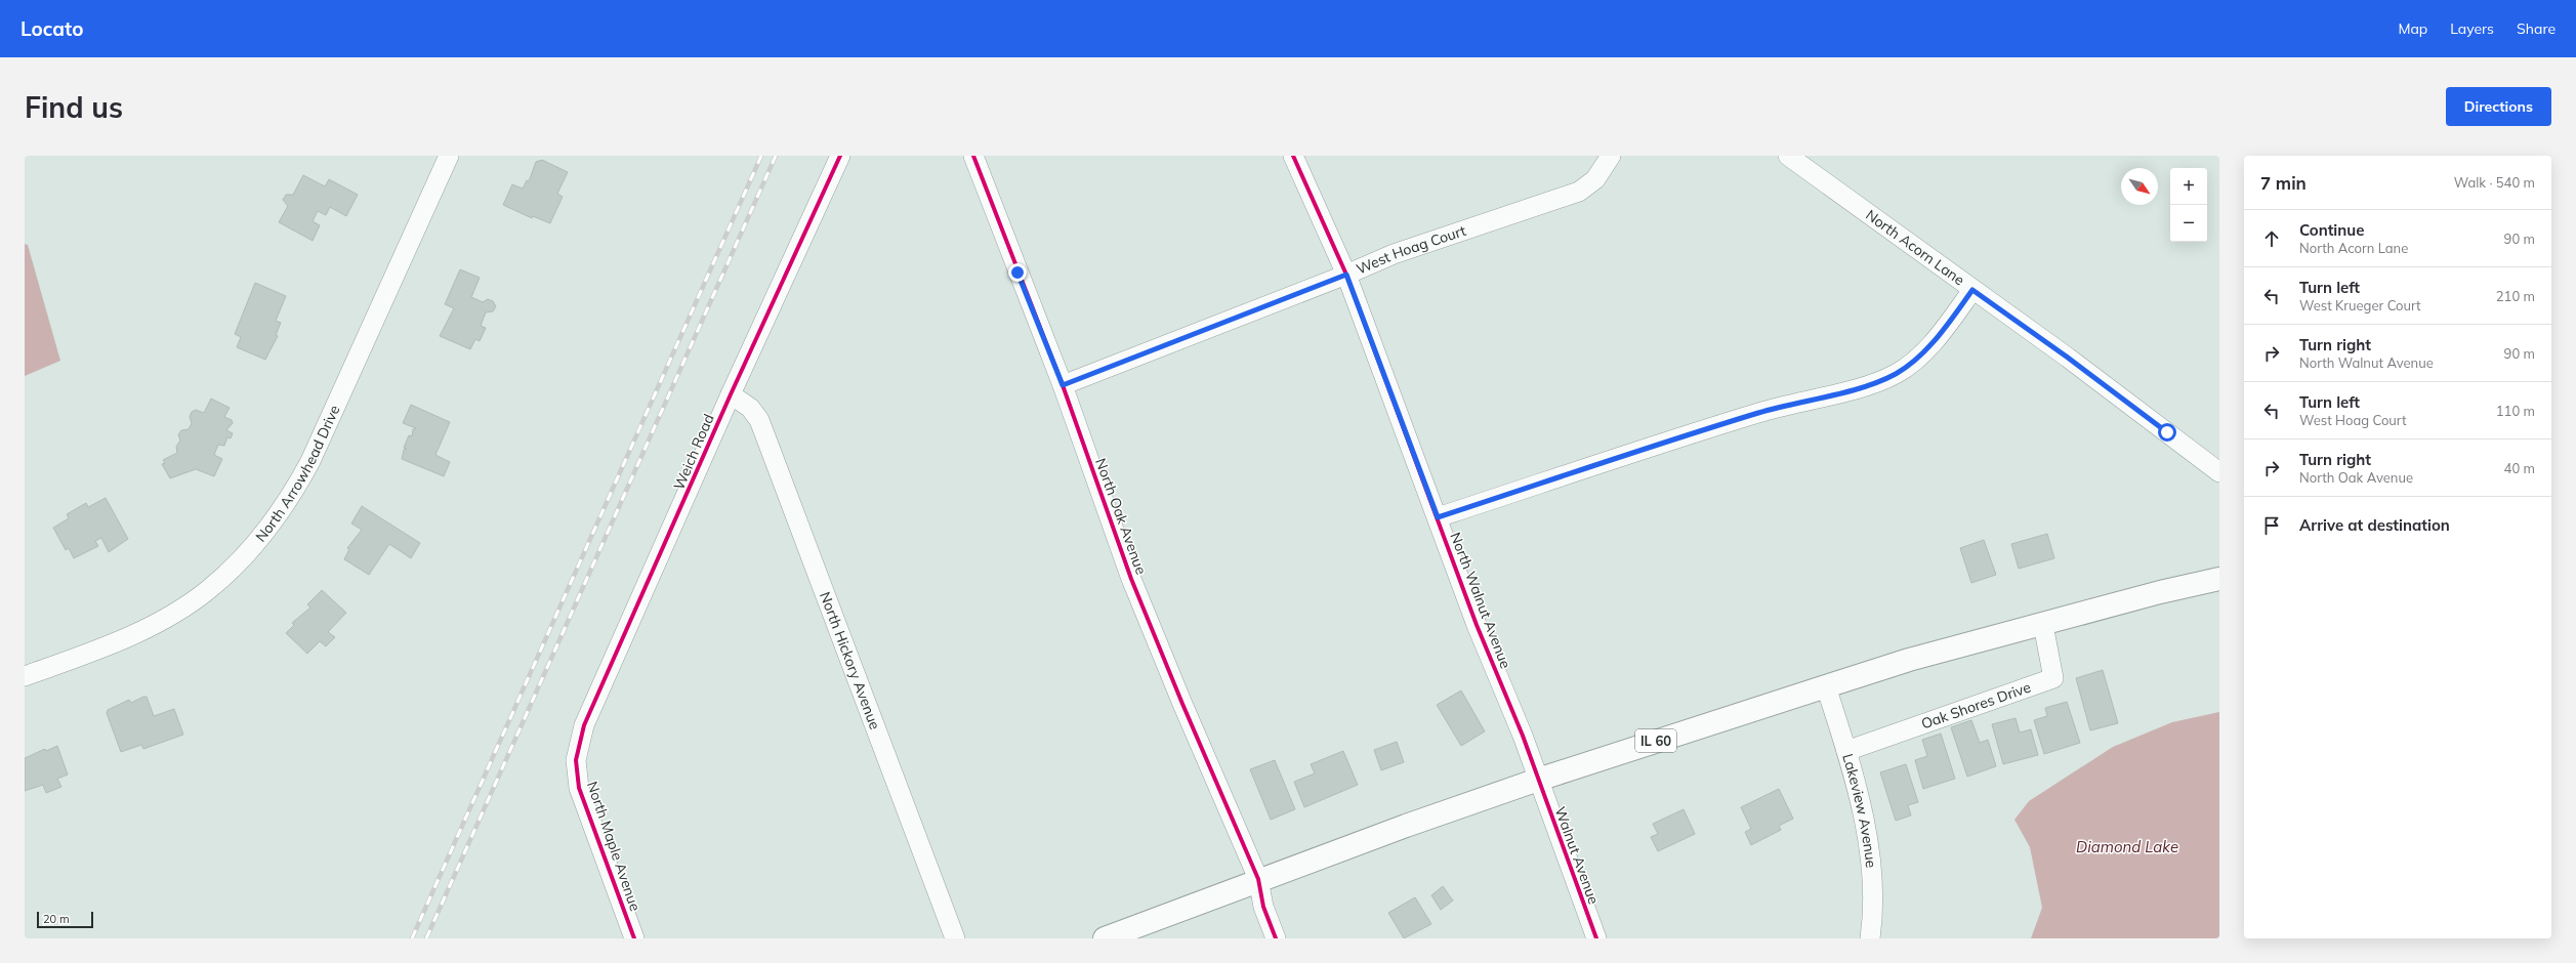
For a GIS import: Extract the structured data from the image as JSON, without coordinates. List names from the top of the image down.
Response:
{
  "streets": {
    "main road": ["IL 60"],
    "street": [
      "North Acorn Lane",
      "West Hoag Court",
      "Weich Road",
      "North Arrowhead Drive",
      "North Oak Avenue",
      "North Walnut Avenue",
      "North Hickory Avenue",
      "Oak Shores Drive",
      "Lakeview Avenue",
      "North Maple Avenue",
      "Walnut Avenue"
    ]
  },
  "crossings": [
    ["West Hoag Court", "North Oak Avenue"],
    ["West Hoag Court", "North Walnut Avenue"],
    ["Weich Road", "North Hickory Avenue"],
    ["Weich Road", "North Maple Avenue"],
    ["North Oak Avenue", "IL 60"],
    ["North Walnut Avenue", "IL 60"],
    ["North Walnut Avenue", "Walnut Avenue"],
    ["Oak Shores Drive", "IL 60"],
    ["Oak Shores Drive", "Lakeview Avenue"],
    ["IL 60", "Lakeview Avenue"],
    ["IL 60", "Walnut Avenue"]
  ],
  "water": ["Diamond Lake"],
  "scale_bar": "20 m",
  "north": "bottom right",
  "page": {
    "header": "Locato",
    "nav": ["Map", "Layers", "Share"],
    "buttons": "Directions",
    "title": "Find us",
    "heading": ["7 min", "Walk · 540 m"],
    "map_buttons": ["+", "−"],
    "list": [
      ["Continue", "North Acorn Lane", "90 m"],
      ["Turn left", "West Krueger Court", "210 m"],
      ["Turn right", "North Walnut Avenue", "90 m"],
      ["Turn left", "West Hoag Court", "110 m"],
      ["Turn right", "North Oak Avenue", "40 m"],
      "Arrive at destination"
    ],
    "scale": "20 m"
  }
}
